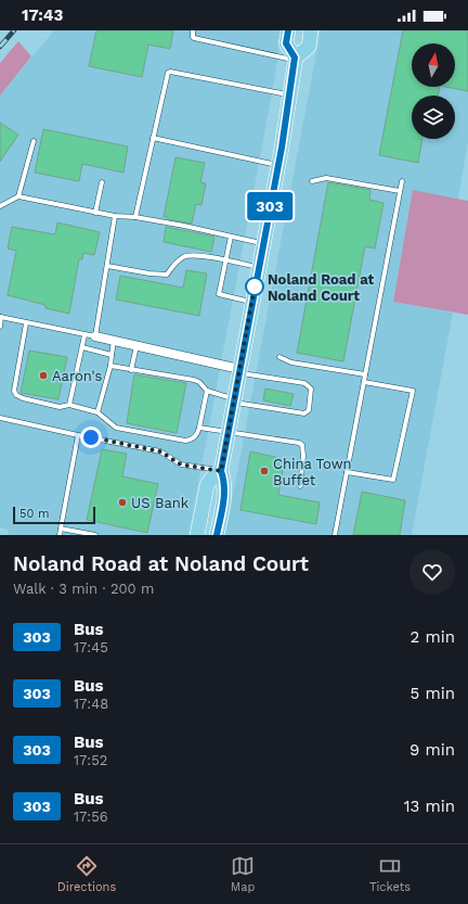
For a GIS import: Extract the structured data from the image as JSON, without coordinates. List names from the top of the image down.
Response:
{
  "places": [
    "Noland Road at Noland Court",
    "Aaron's",
    "China Town Buffet",
    "US Bank"
  ],
  "lines": ["bus line 303"],
  "scale_bar": "50 m",
  "north": "top",
  "page": {
    "status": "17:43",
    "on_map": "303",
    "scale": "50 m",
    "heading": ["Noland Road at Noland Court", "Walk · 3 min · 200 m"],
    "list": [
      {
        "mark": "303",
        "name": "Bus",
        "note": "17:45",
        "value": "2 min"
      },
      {
        "mark": "303",
        "name": "Bus",
        "note": "17:48",
        "value": "5 min"
      },
      {
        "mark": "303",
        "name": "Bus",
        "note": "17:52",
        "value": "9 min"
      },
      {
        "mark": "303",
        "name": "Bus",
        "note": "17:56",
        "value": "13 min"
      }
    ],
    "tabs": ["Directions", "Map", "Tickets"]
  }
}
